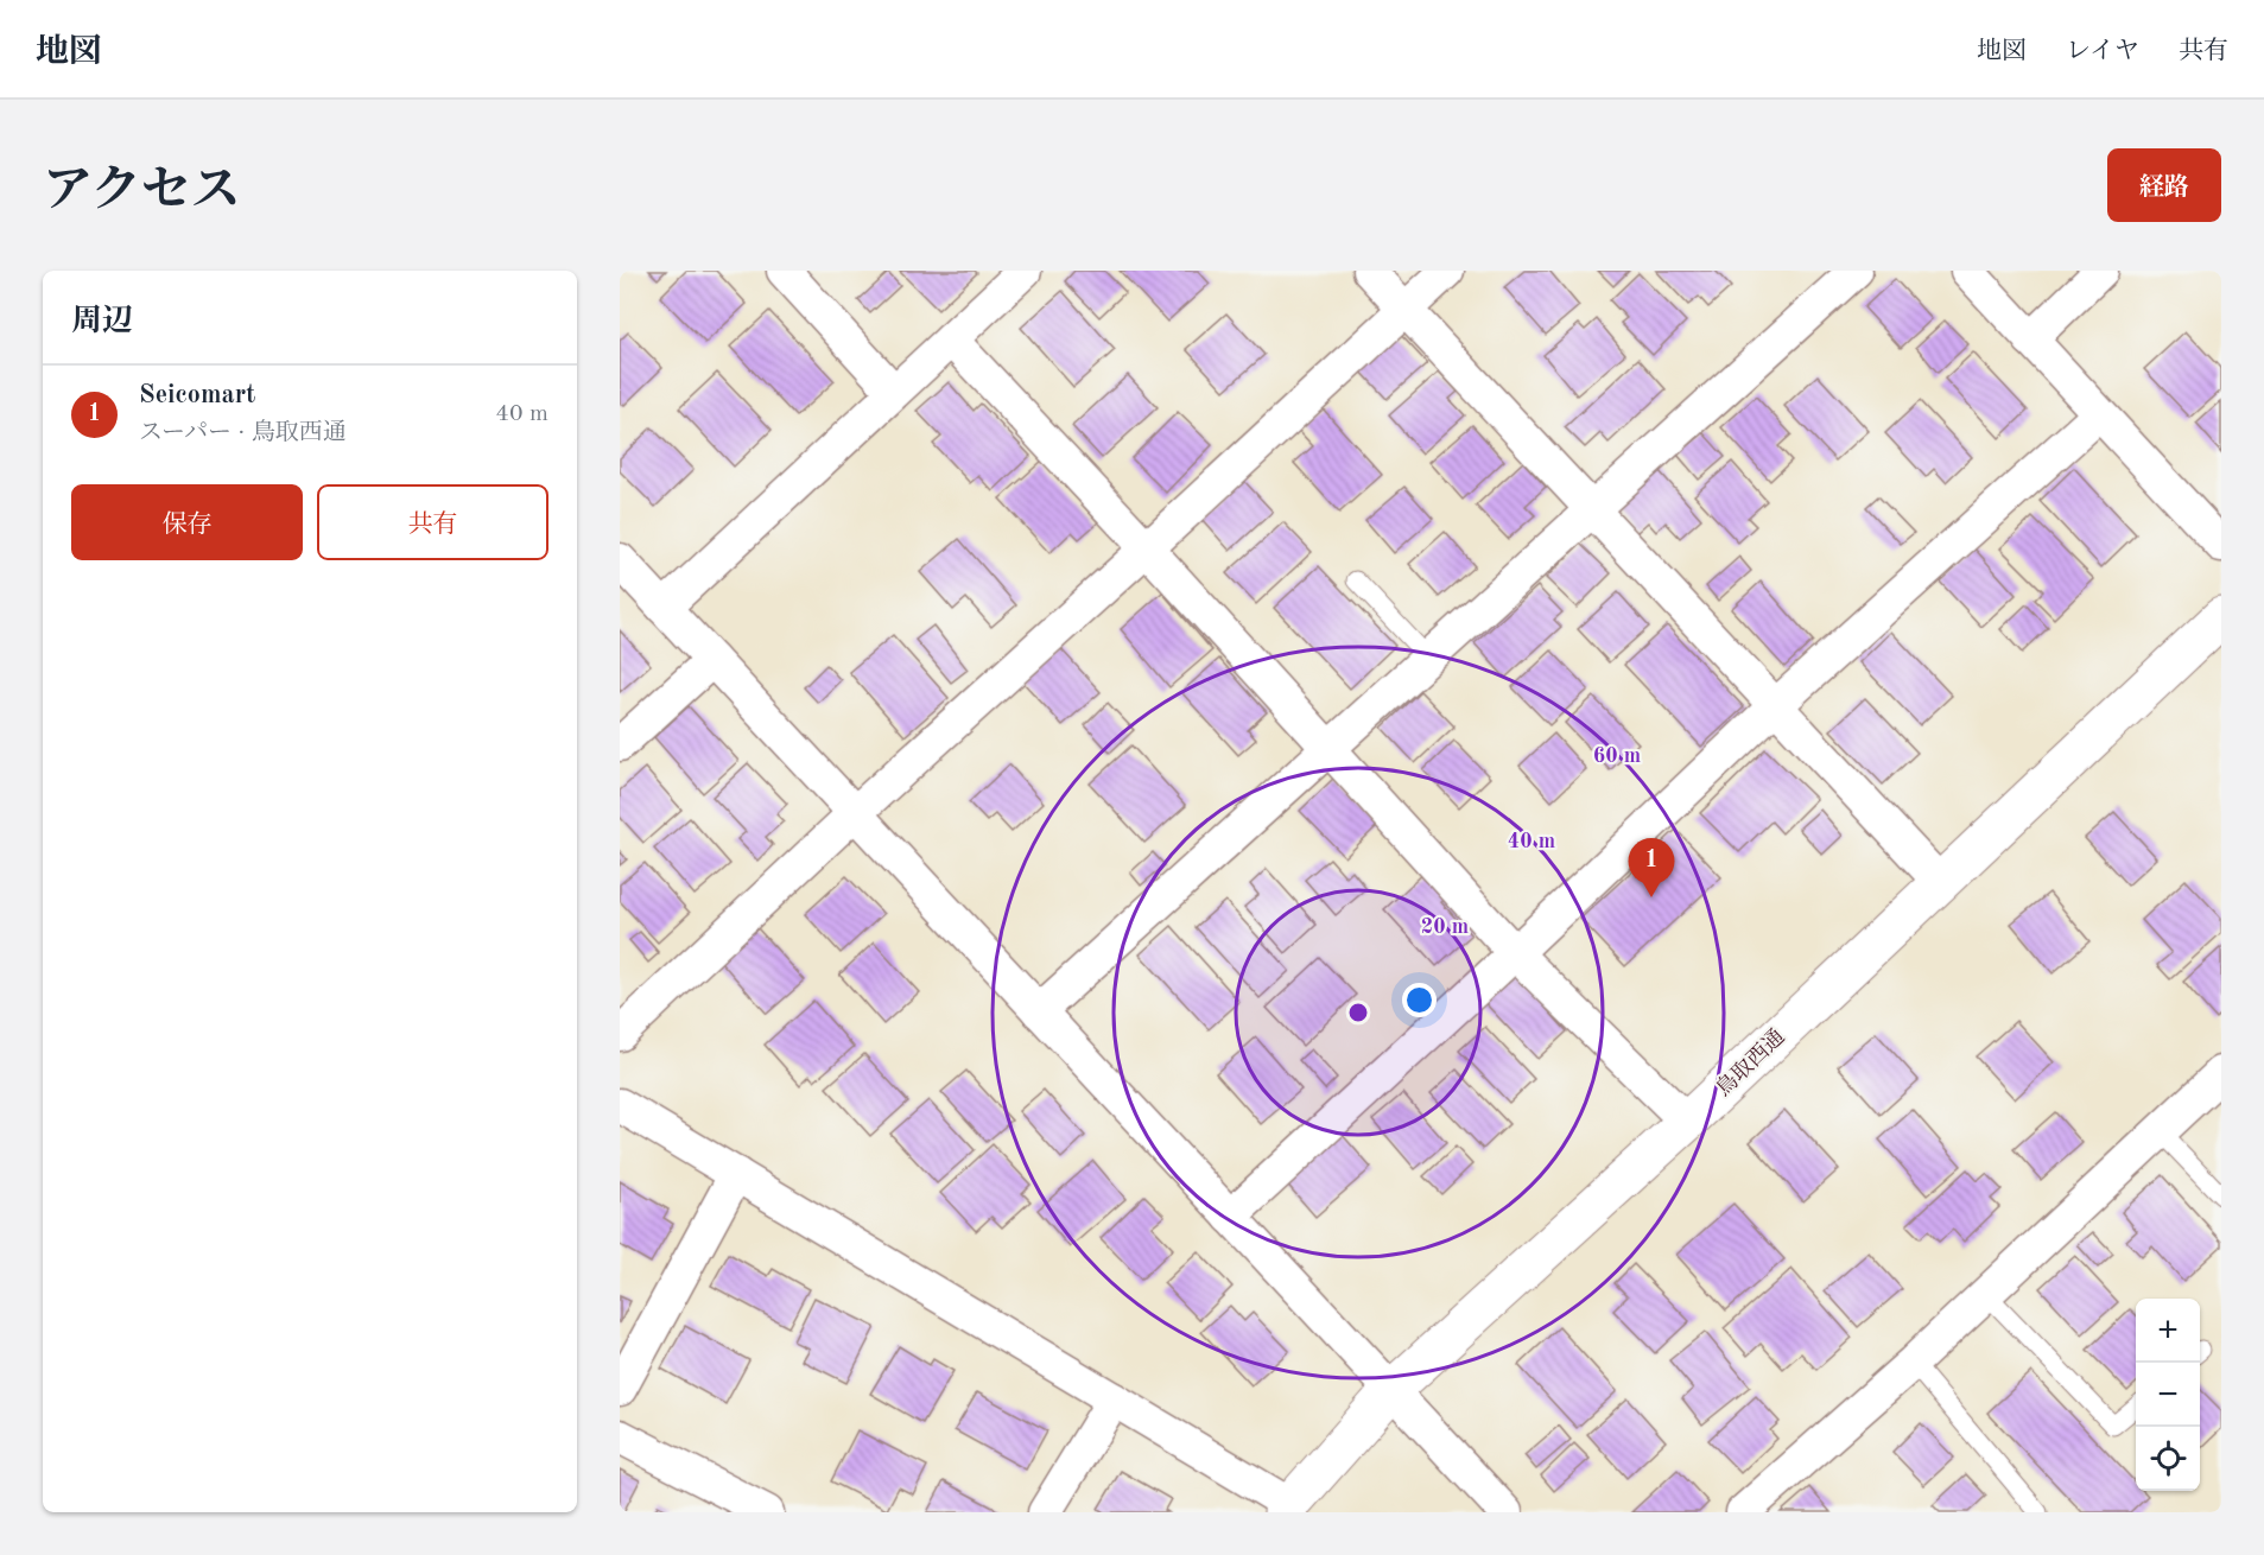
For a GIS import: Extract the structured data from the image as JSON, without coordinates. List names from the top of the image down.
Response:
{
  "streets": {
    "street": ["鳥取西通"]
  },
  "page": {
    "header": "地図",
    "nav": ["地図", "レイヤ", "共有"],
    "title": "アクセス",
    "buttons": [
      "経路",
      ["保存", "共有"]
    ],
    "heading": "周辺",
    "list": [
      {
        "mark": "1",
        "name": "Seicomart",
        "note": "スーパー · 鳥取西通",
        "value": "40 m"
      }
    ],
    "pins": "1",
    "map_buttons": ["+", "−"]
  },
  "rings": ["60 m", "40 m", "20 m"]
}
